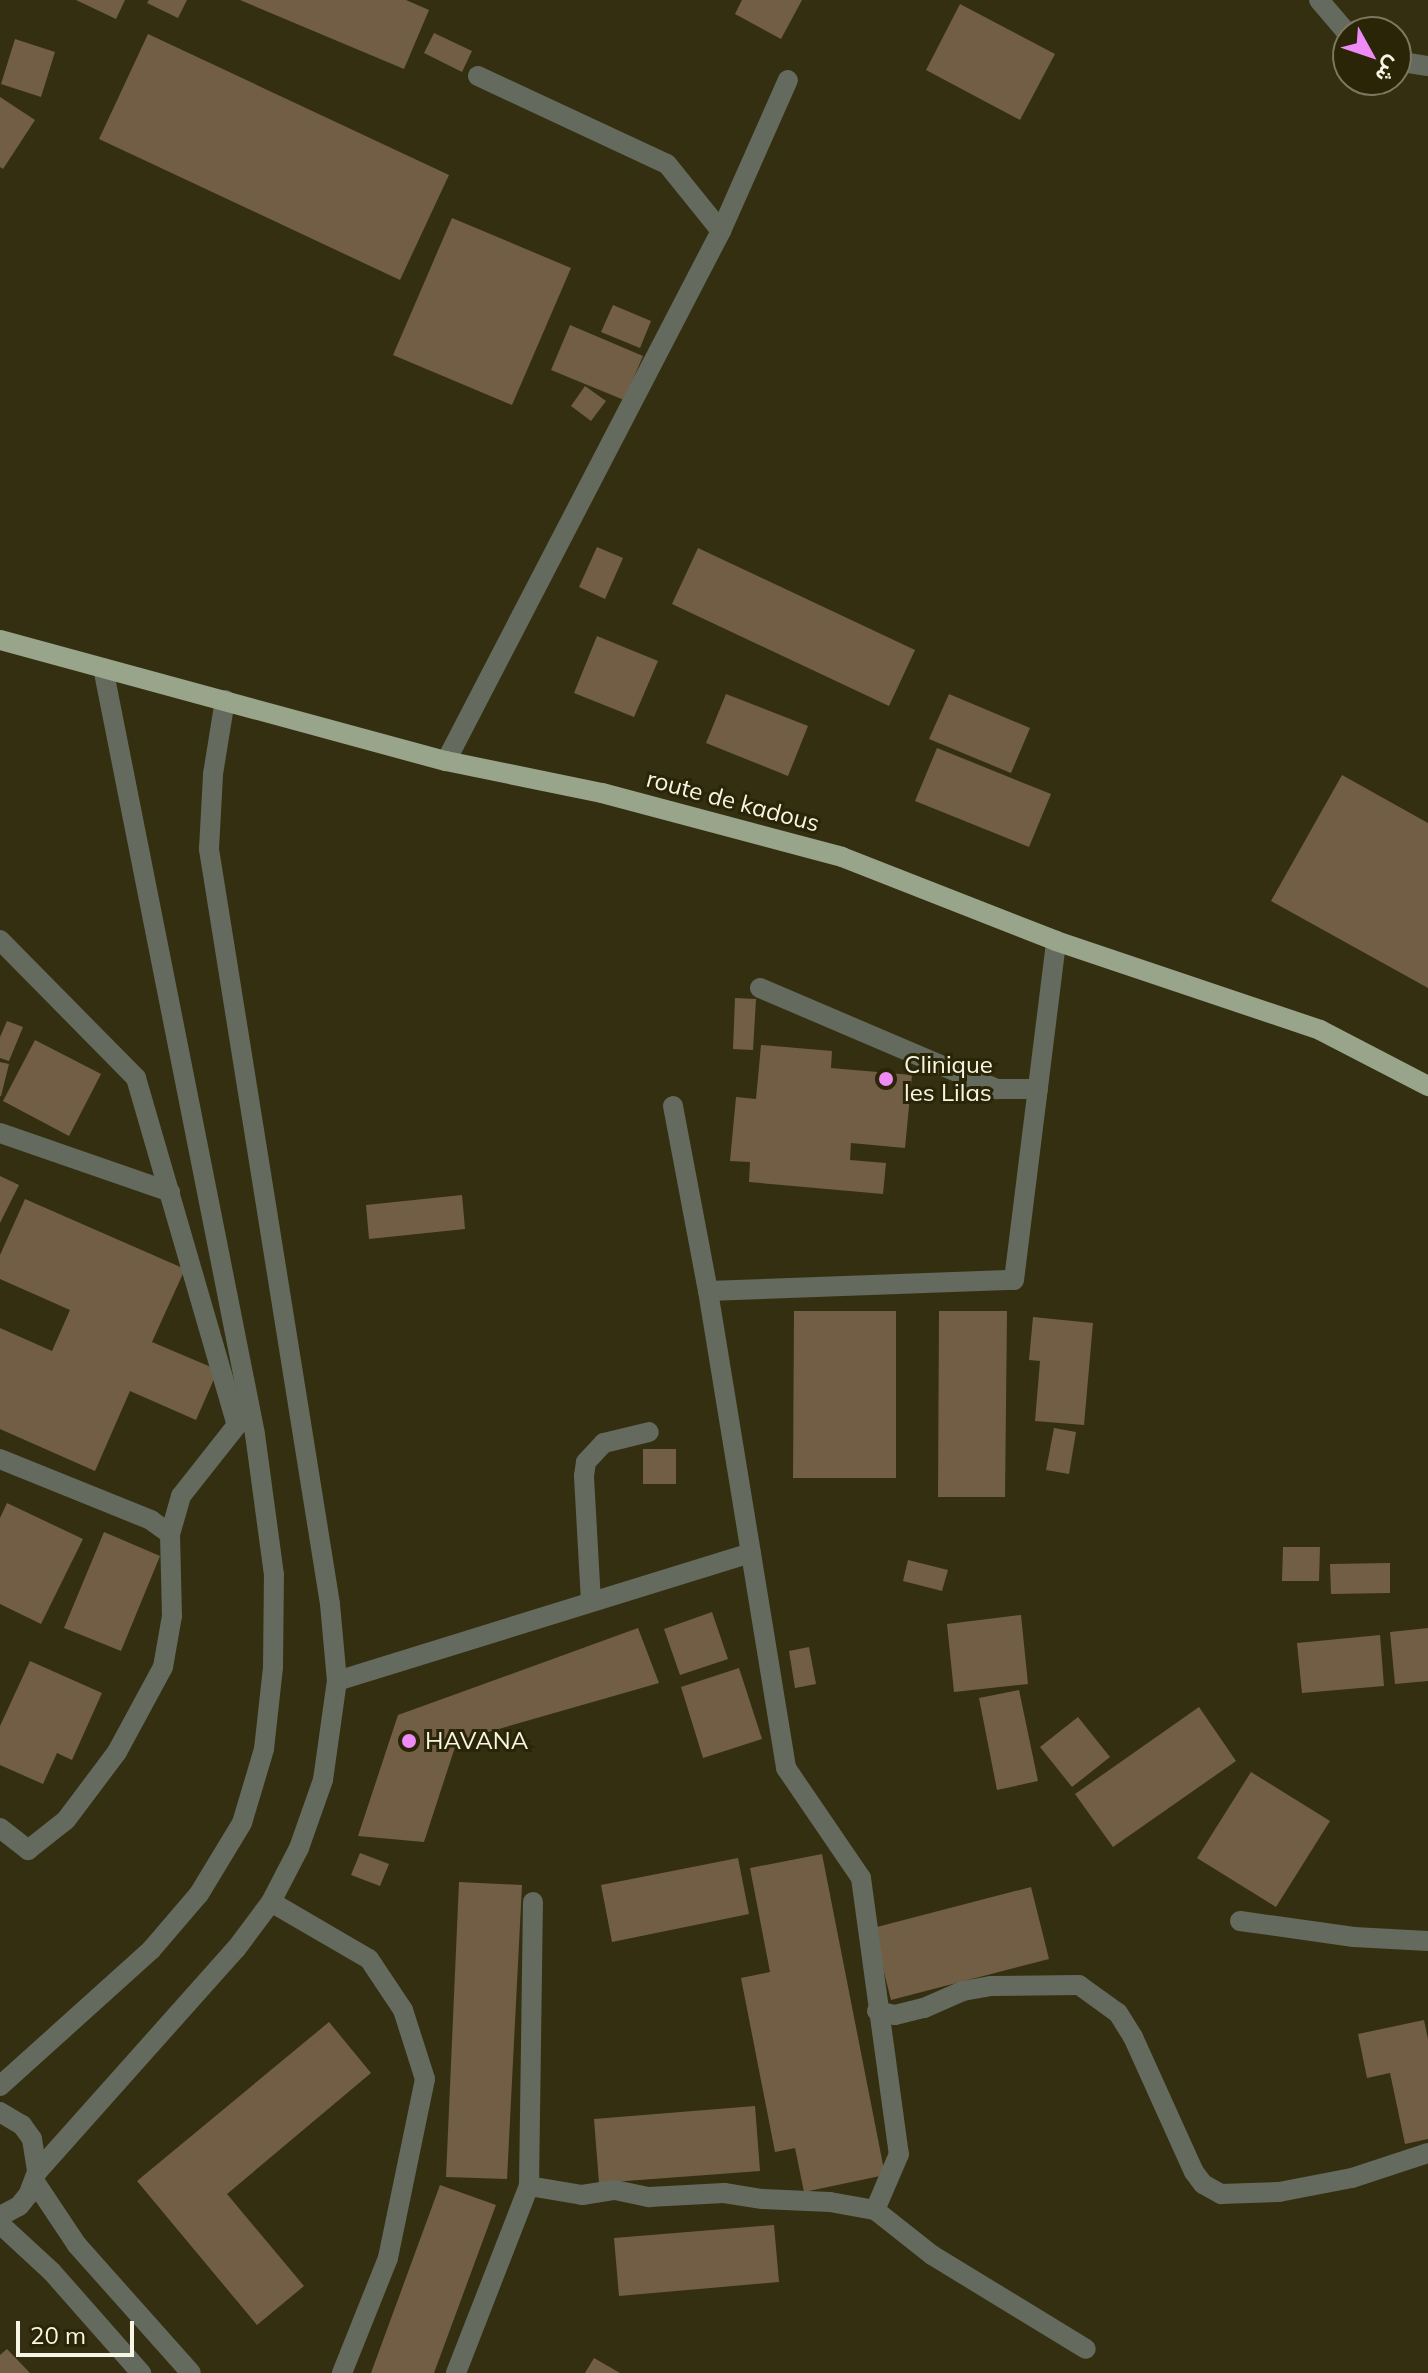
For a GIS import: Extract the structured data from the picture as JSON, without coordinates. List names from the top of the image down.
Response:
{
  "streets": {
    "main road": ["route de kadous"]
  },
  "places": ["Clinique les Lilas", "HAVANA"],
  "scale_bar": "20 m",
  "north": "bottom right"
}
